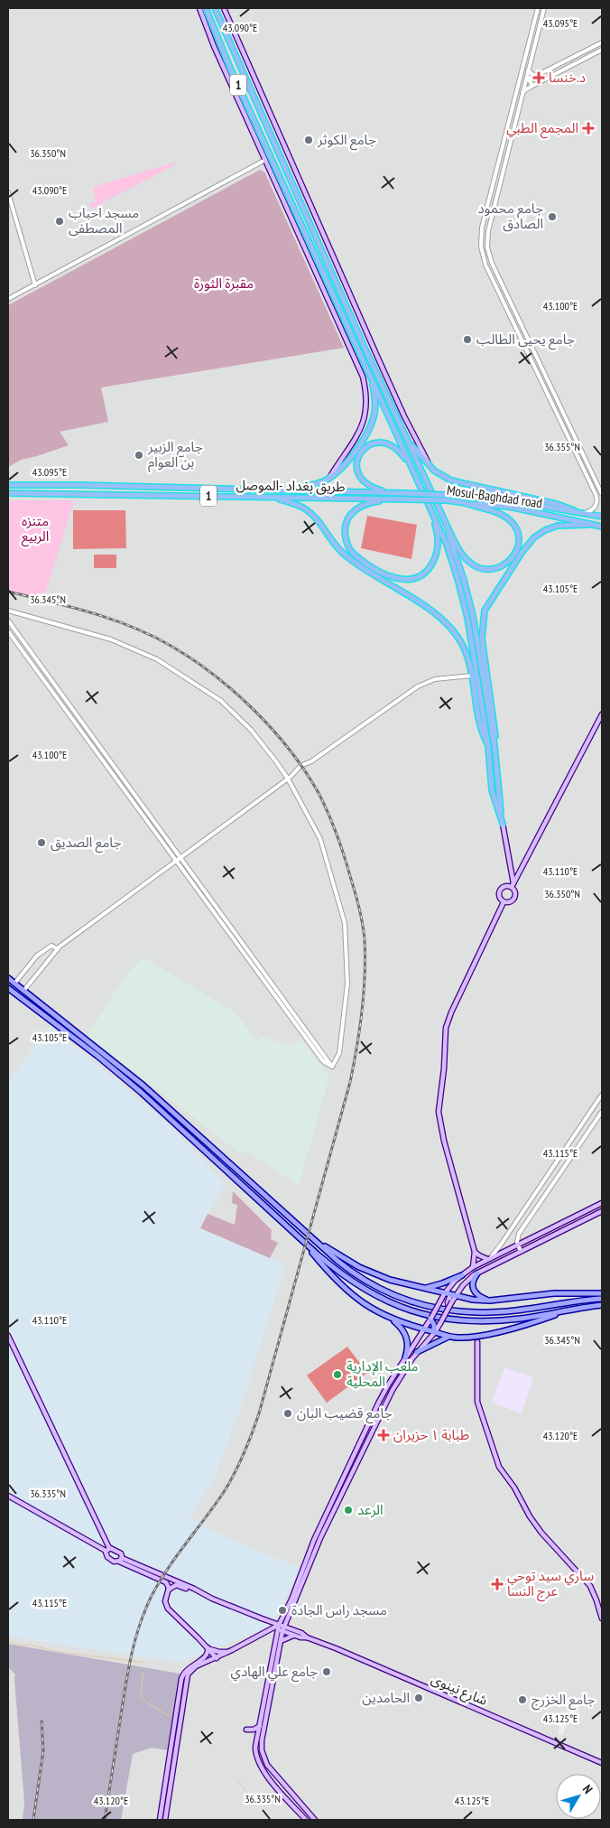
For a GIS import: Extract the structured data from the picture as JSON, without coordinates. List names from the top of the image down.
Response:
{
  "streets": {
    "highway": ["1", "طريق بغداد -الموصل", "Mosul-Baghdad road"],
    "main road": ["شارع نينوى"]
  },
  "crossings": [
    ["طريق بغداد -الموصل", "Mosul-Baghdad road"]
  ],
  "parks": ["مقبرة الثورة", "متنزه الربيع"],
  "places": {
    "health": [
      "د.خنسا",
      "المجمع الطبي",
      "طبابة ١ حزيران",
      "ساري سيد توحي عرج النسا"
    ],
    "other": [
      "جامع الكوثر",
      "جامع محمود الصادق",
      "مسجد احباب المصطفى",
      "جامع يحيى الطالب",
      "جامع الزبير بن العوام",
      "جامع الصديق",
      "ملعب الإدارية المحلية",
      "جامع قضيب البان",
      "الرعد",
      "مسجد راس الجادة",
      "جامع علي الهادي",
      "الحامدين",
      "جامع الخزرج"
    ]
  },
  "north": "top right",
  "coordinates": [
    "43.095°E",
    "43.090°E",
    "36.350°N",
    "43.100°E",
    "36.355°N",
    "43.105°E",
    "36.345°N",
    "43.110°E",
    "43.115°E",
    "43.120°E",
    "36.335°N",
    "43.125°E"
  ]
}
